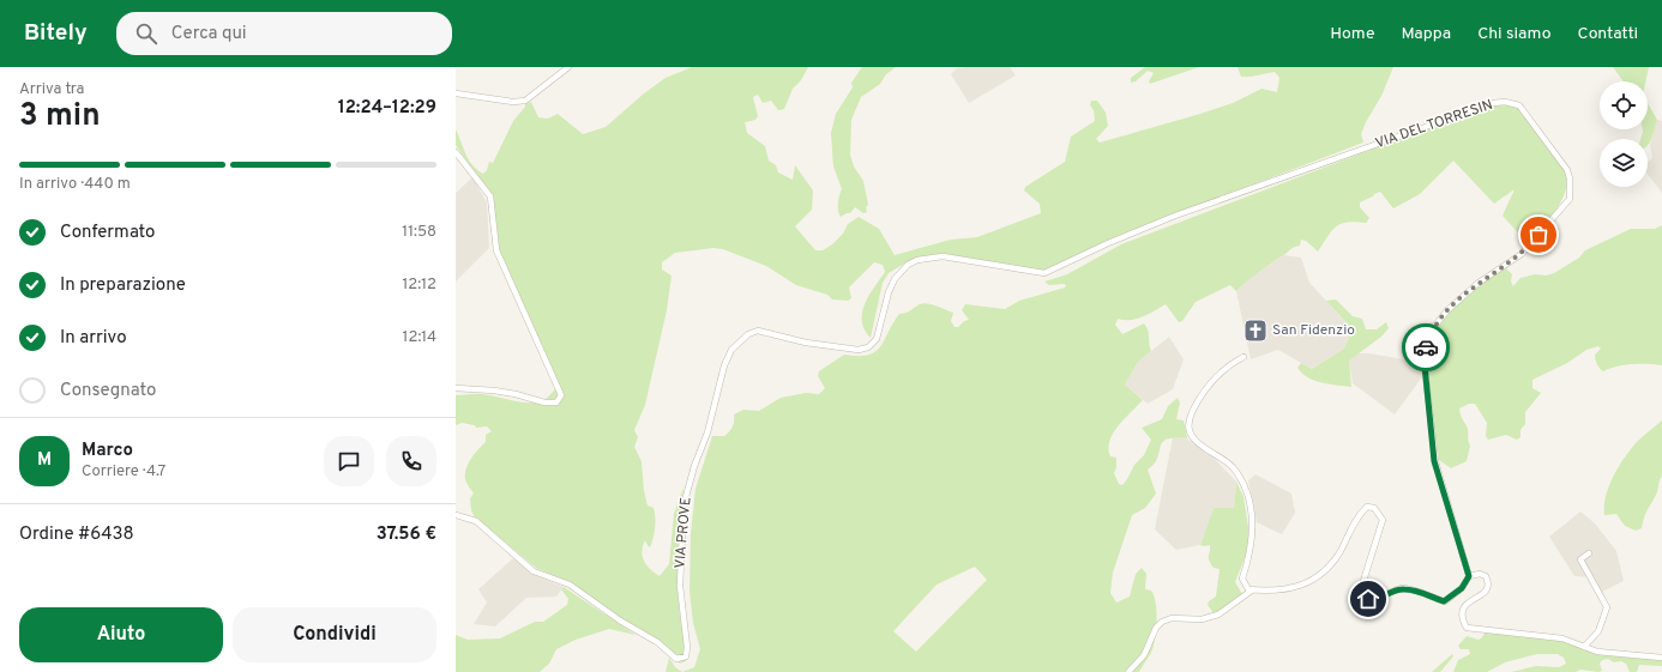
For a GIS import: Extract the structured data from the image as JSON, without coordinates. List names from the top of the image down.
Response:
{
  "streets": {
    "street": ["VIA DEL TORRESIN", "VIA PROVE"]
  },
  "crossings": [
    ["VIA DEL TORRESIN", "VIA PROVE"]
  ],
  "places": {
    "church": ["San Fidenzio"]
  },
  "page": {
    "header": "Bitely",
    "search": "Cerca qui",
    "nav": [
      "Home",
      "Mappa",
      "Chi siamo",
      "Contatti"
    ],
    "heading": ["3 min", "Arriva tra", "12:24–12:29"],
    "panel": [
      "Marco",
      "Corriere · 4.7",
      "Ordine #6438",
      "37.56 €"
    ],
    "bar": "In arrivo · 440 m",
    "list": [
      ["Confermato", "11:58"],
      ["In preparazione", "12:12"],
      ["In arrivo", "12:14"],
      "Consegnato"
    ],
    "round": "M",
    "buttons": ["Aiuto", "Condividi"]
  }
}
